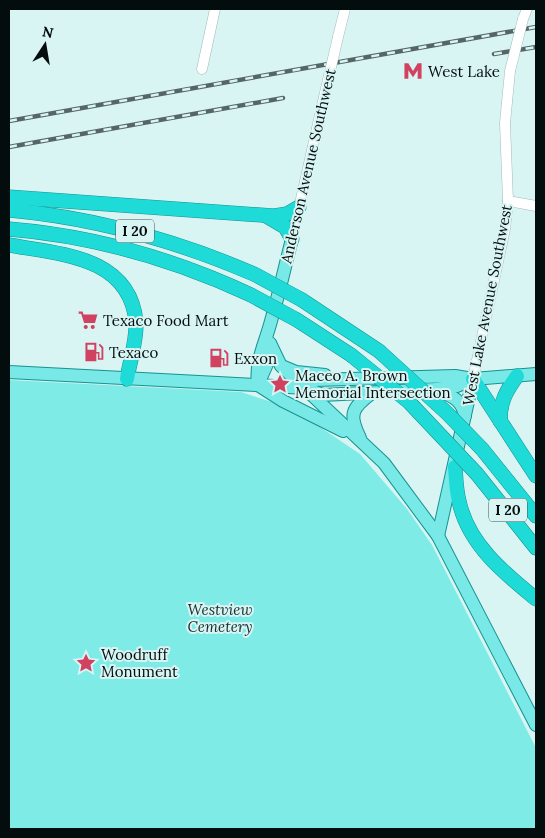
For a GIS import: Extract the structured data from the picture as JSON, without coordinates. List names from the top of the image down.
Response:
{
  "streets": {
    "highway": ["I 20"],
    "main road": ["Anderson Avenue Southwest", "West Lake Avenue Southwest"]
  },
  "parks": ["Westview Cemetery"],
  "places": {
    "metro station": ["West Lake"],
    "supermarket": ["Texaco Food Mart"],
    "fuel station": ["Texaco", "Exxon"],
    "place": ["Maceo A. Brown Memorial Intersection", "Woodruff Monument"]
  },
  "north": "top"
}
